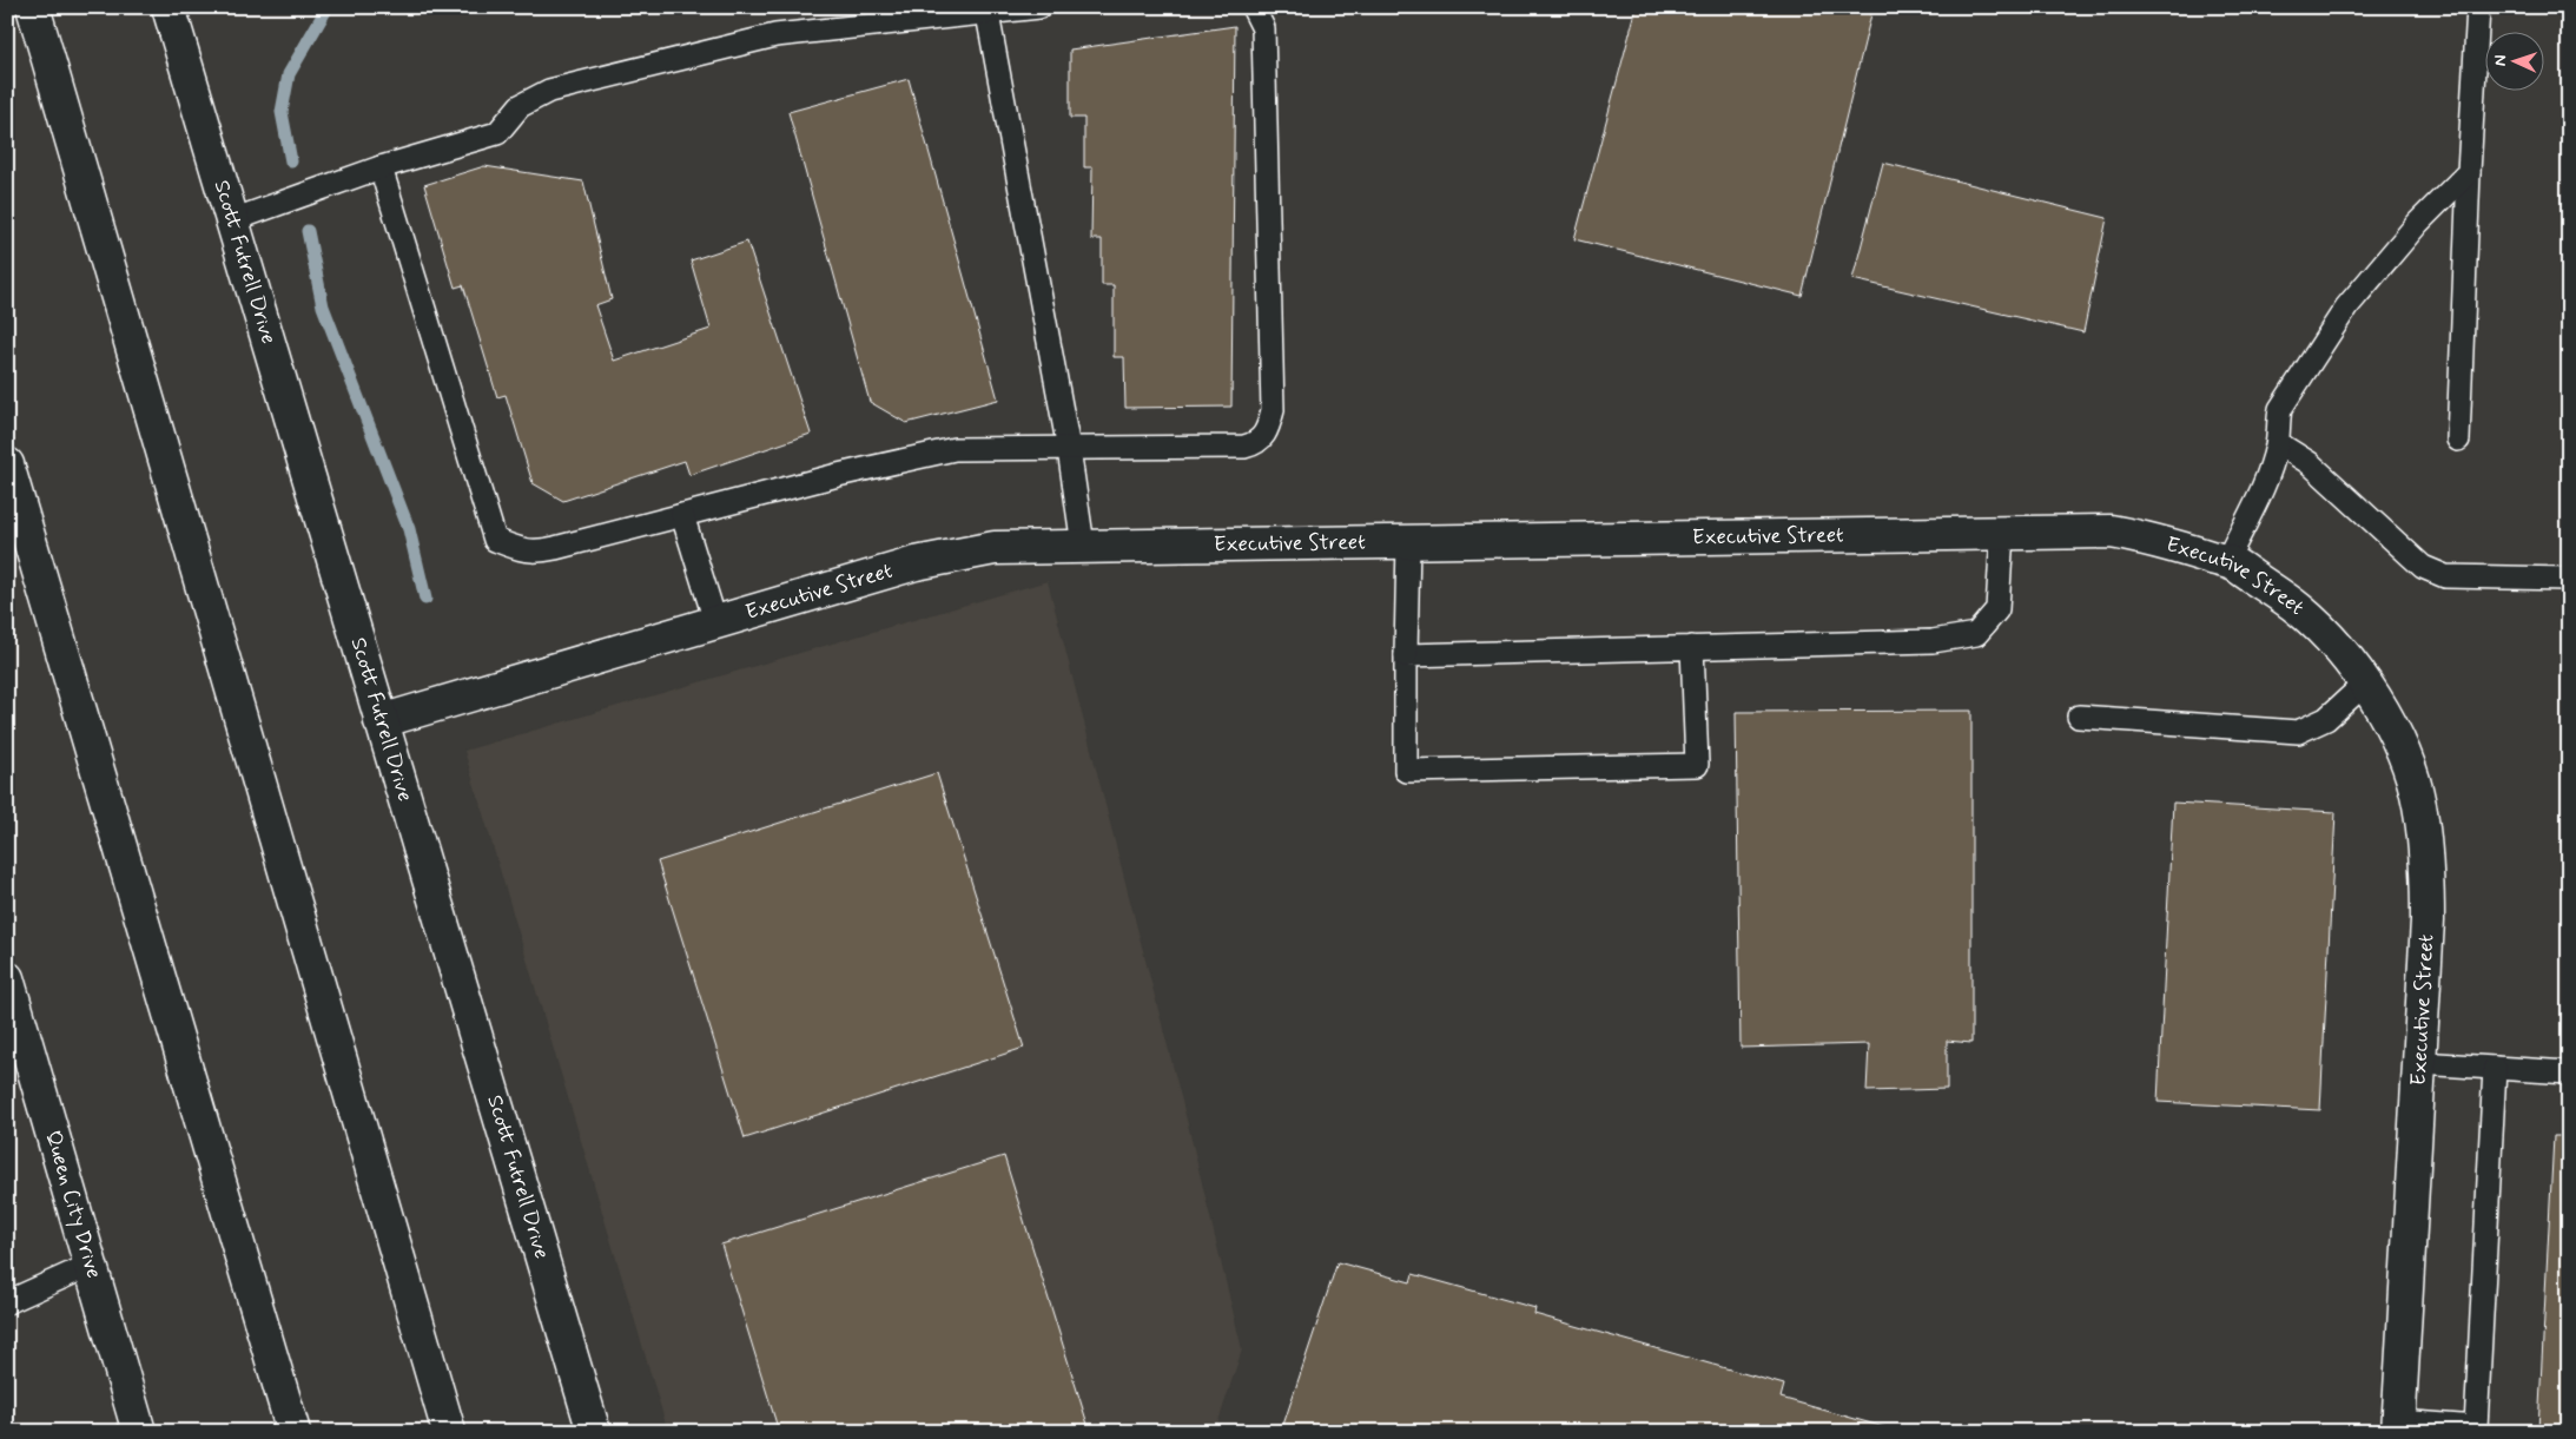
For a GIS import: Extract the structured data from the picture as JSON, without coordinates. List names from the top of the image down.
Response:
{
  "streets": {
    "main road": ["Scott Futrell Drive", "Executive Street", "Queen City Drive"]
  },
  "crossings": [
    ["Scott Futrell Drive", "Executive Street"]
  ],
  "north": "left"
}
